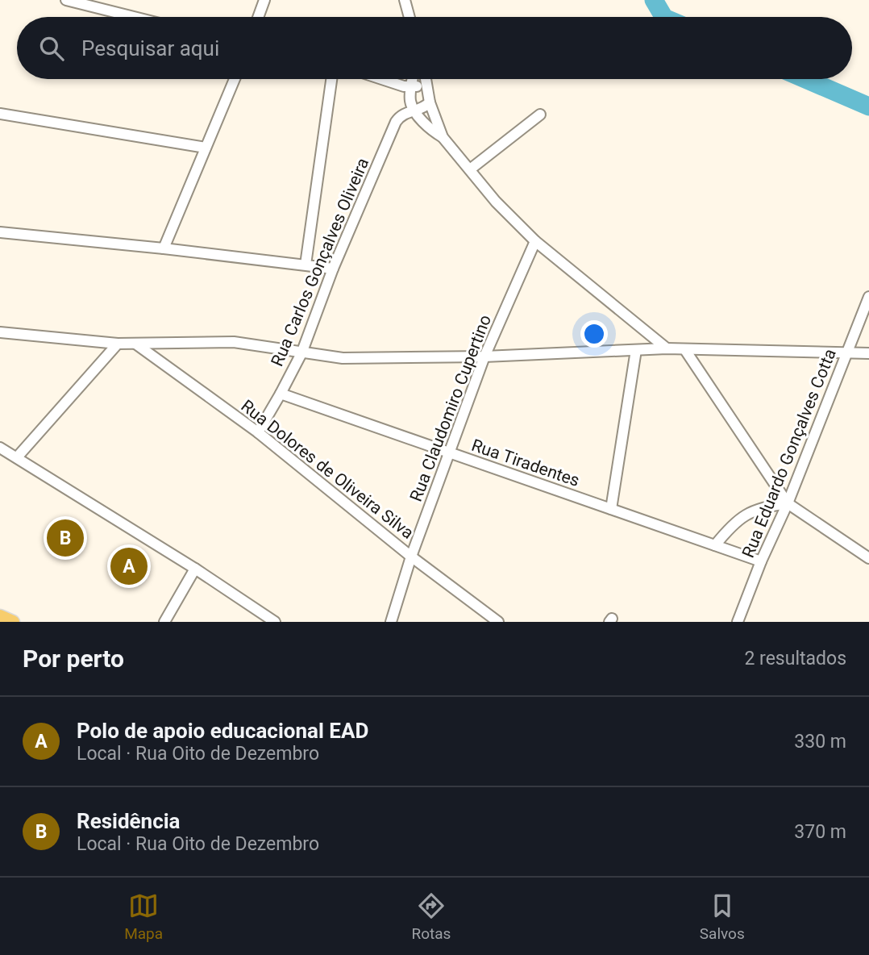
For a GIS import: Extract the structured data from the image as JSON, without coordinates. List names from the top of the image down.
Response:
{
  "streets": {
    "street": [
      "Rua Carlos Gonçalves Oliveira",
      "Rua Claudomiro Cupertino",
      "Rua Eduardo Gonçalves Cotta",
      "Rua Tiradentes",
      "Rua Dolores de Oliveira Silva"
    ]
  },
  "crossings": [
    ["Rua Carlos Gonçalves Oliveira", "Rua Tiradentes"],
    ["Rua Carlos Gonçalves Oliveira", "Rua Dolores de Oliveira Silva"],
    ["Rua Claudomiro Cupertino", "Rua Tiradentes"],
    ["Rua Claudomiro Cupertino", "Rua Dolores de Oliveira Silva"],
    ["Rua Eduardo Gonçalves Cotta", "Rua Tiradentes"]
  ],
  "page": {
    "search": "Pesquisar aqui",
    "pins": ["B", "A"],
    "heading": ["Por perto", "2 resultados"],
    "list": [
      {
        "mark": "A",
        "name": "Polo de apoio educacional EAD",
        "note": "Local · Rua Oito de Dezembro",
        "value": "330 m"
      },
      {
        "mark": "B",
        "name": "Residência",
        "note": "Local · Rua Oito de Dezembro",
        "value": "370 m"
      }
    ],
    "nav": ["Mapa", "Rotas", "Salvos"]
  }
}
